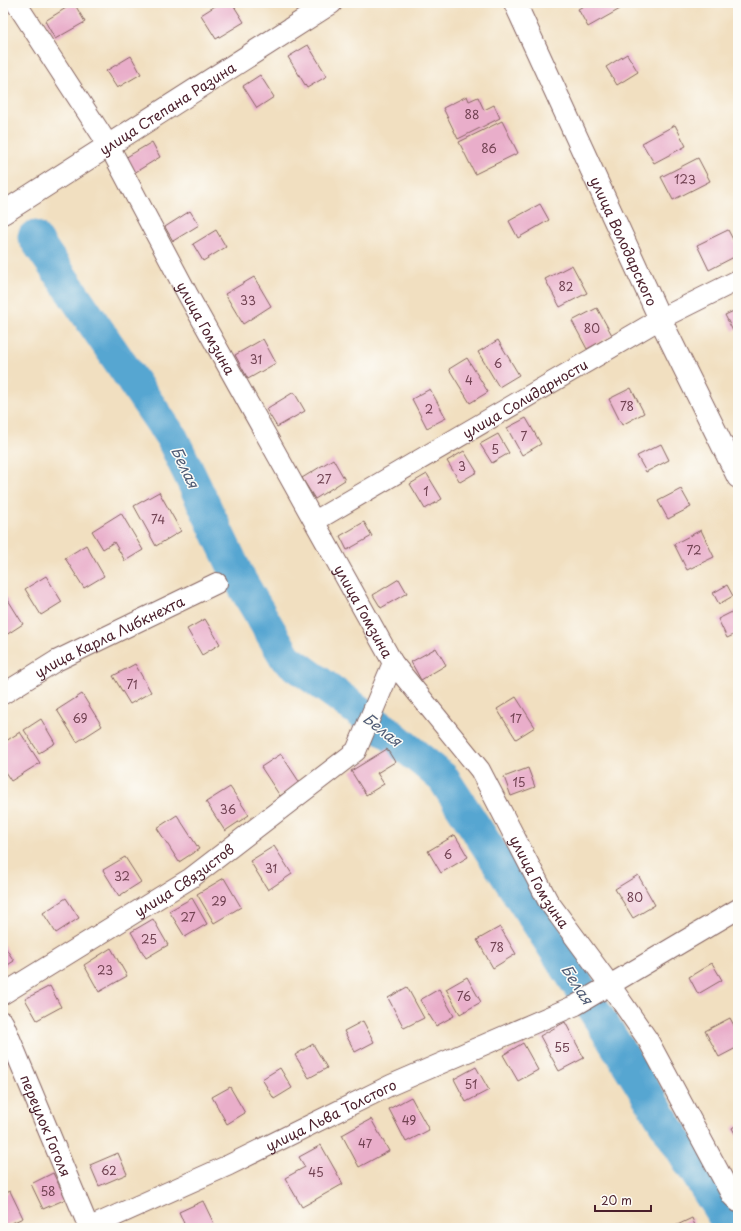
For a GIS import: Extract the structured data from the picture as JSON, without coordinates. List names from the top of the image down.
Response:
{
  "streets": {
    "main road": ["улица Степана Разина", "улица Володарского"],
    "street": [
      "улица Гомзина",
      "улица Солидарности",
      "улица Карла Либкнехта",
      "улица Связистов",
      "улица Льва Толстого",
      "переулок Гоголя"
    ]
  },
  "crossings": [
    ["улица Степана Разина", "улица Гомзина"],
    ["улица Володарского", "улица Солидарности"],
    ["улица Гомзина", "улица Солидарности"],
    ["улица Гомзина", "улица Связистов"],
    ["улица Гомзина", "улица Льва Толстого"],
    ["улица Льва Толстого", "переулок Гоголя"]
  ],
  "water": ["Белая"],
  "house_numbers": [
    "88",
    "86",
    "123",
    "82",
    "33",
    "80",
    "31",
    "6",
    "4",
    "78",
    "2",
    "7",
    "5",
    "3",
    "27",
    "1",
    "74",
    "72",
    "71",
    "69",
    "17",
    "15",
    "36",
    "6",
    "31",
    "32",
    "80",
    "29",
    "27",
    "25",
    "78",
    "23",
    "76",
    "55",
    "51",
    "49",
    "47",
    "62",
    "45",
    "58"
  ],
  "scale_bar": "20 m"
}
